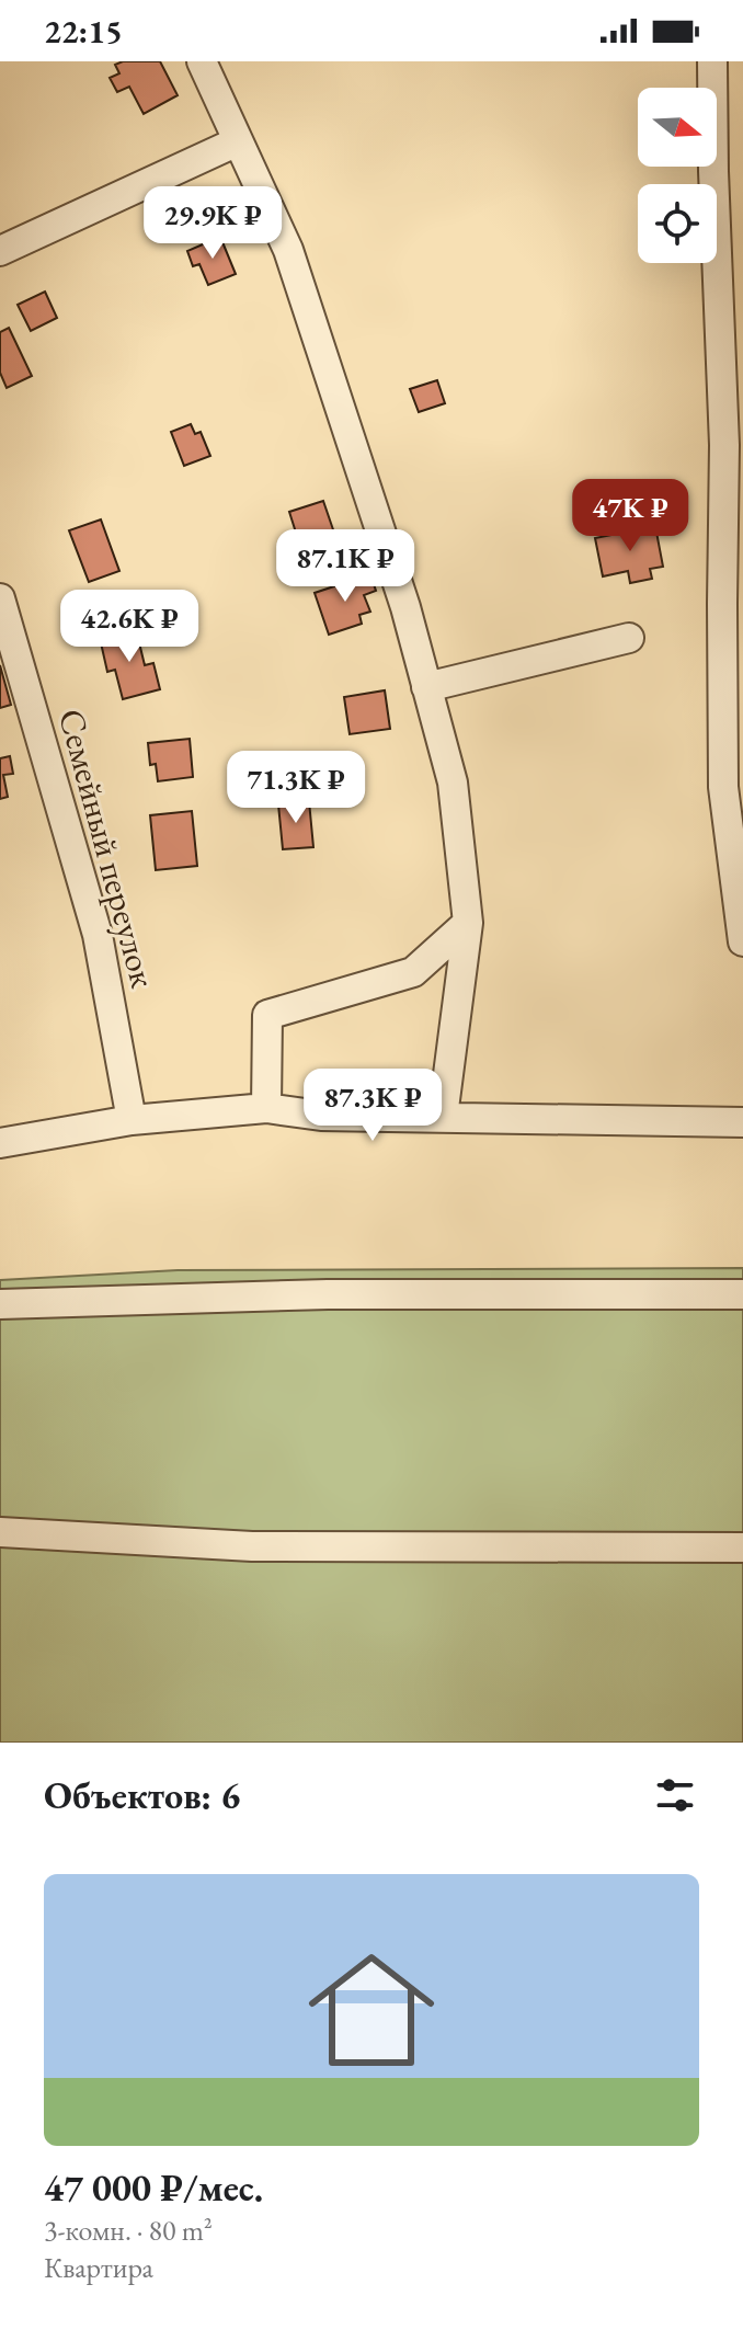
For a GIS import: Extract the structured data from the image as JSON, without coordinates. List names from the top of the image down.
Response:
{
  "streets": {
    "street": ["Семейный переулок"]
  },
  "north": "right",
  "page": {
    "status": "22:15",
    "price": [
      "29.9K ₽",
      "47K ₽",
      "87.1K ₽",
      "42.6K ₽",
      "71.3K ₽",
      "87.3K ₽"
    ],
    "heading": "Объектов: 6",
    "list": [
      {
        "name": "47 000 ₽/мес.",
        "note": "3-комн. · 80 m² · Квартира"
      }
    ]
  }
}
